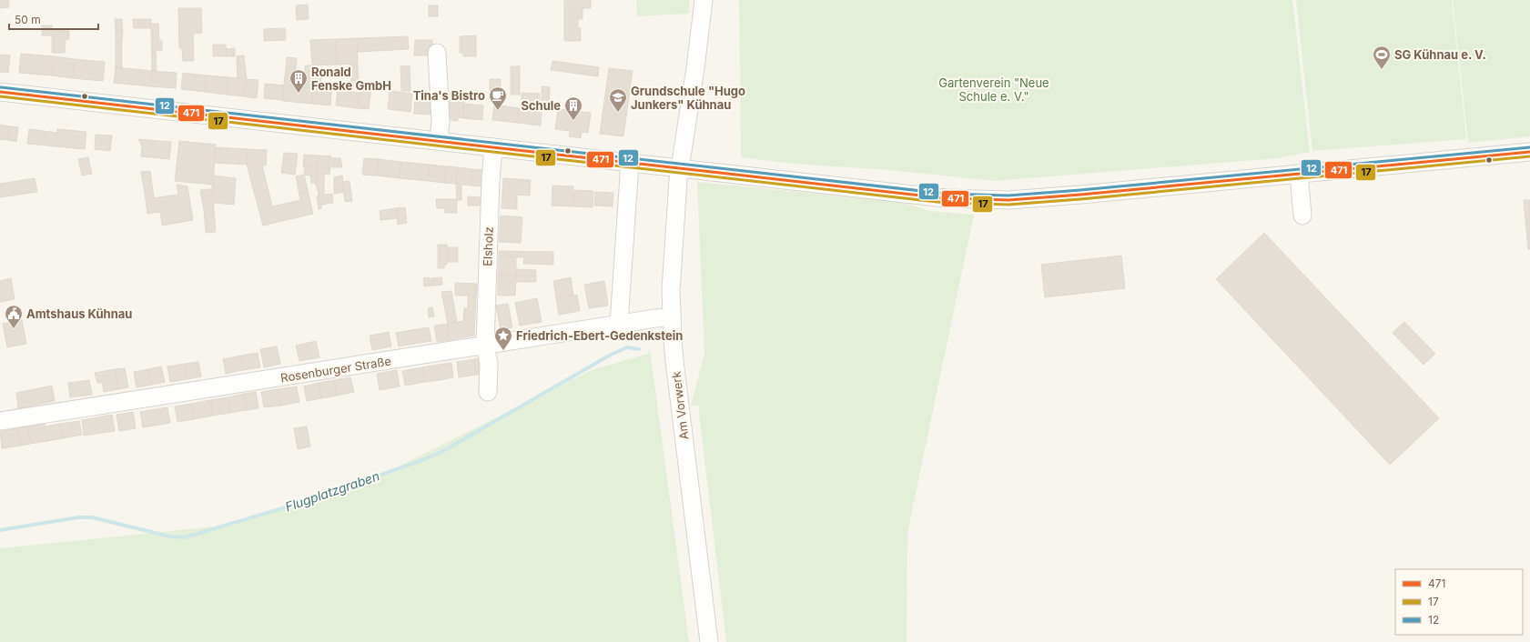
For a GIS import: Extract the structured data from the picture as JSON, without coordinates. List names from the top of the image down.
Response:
{
  "streets": {
    "street": ["Elsholz", "Rosenburger Straße", "Am Vorwerk"]
  },
  "crossings": [
    ["Elsholz", "Rosenburger Straße"],
    ["Rosenburger Straße", "Am Vorwerk"]
  ],
  "water": ["Flugplatzgraben"],
  "parks": ["Gartenverein \"Neue Schule e. V.\""],
  "places": {
    "sports": ["SG Kühnau e. V."],
    "building": ["Ronald Fenske GmbH", "Schule"],
    "cafe": ["Tina's Bistro"],
    "school or university": ["Grundschule \"Hugo Junkers\" Kühnau"],
    "public building": ["Amtshaus Kühnau"],
    "place": ["Friedrich-Ebert-Gedenkstein"]
  },
  "lines": ["transit line 12", "transit line 471", "transit line 17"],
  "legend": ["471", "17", "12"],
  "scale_bar": "50 m"
}
